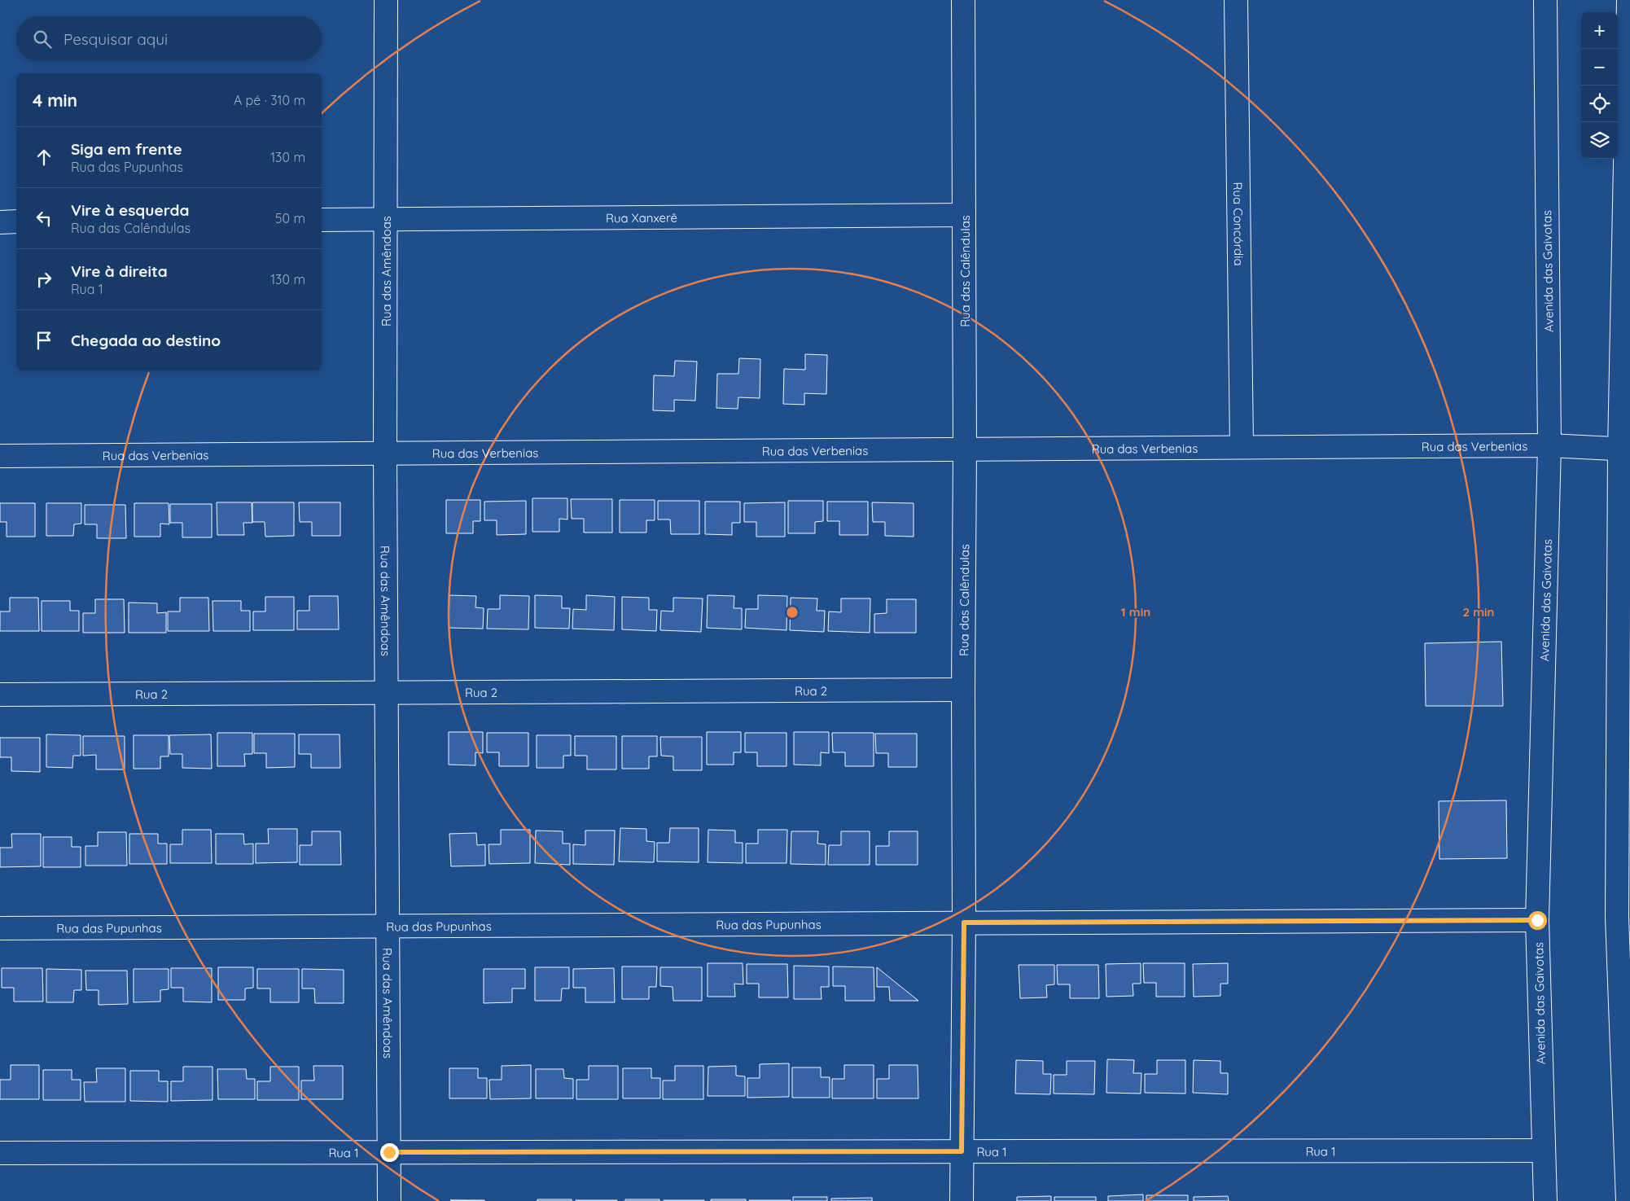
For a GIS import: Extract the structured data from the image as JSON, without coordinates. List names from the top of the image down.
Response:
{
  "streets": {
    "street": [
      "Rua Xanxerê",
      "Rua Concórdia",
      "Rua das Amêndoas",
      "Rua das Calêndulas",
      "Avenida das Gaivotas",
      "Rua das Verbenias",
      "Rua 2",
      "Rua das Pupunhas",
      "Rua 1"
    ]
  },
  "crossings": [
    ["Rua Xanxerê", "Rua das Amêndoas"],
    ["Rua Xanxerê", "Rua das Calêndulas"],
    ["Rua Concórdia", "Rua das Verbenias"],
    ["Rua das Amêndoas", "Rua das Verbenias"],
    ["Rua das Amêndoas", "Rua 2"],
    ["Rua das Amêndoas", "Rua das Pupunhas"],
    ["Rua das Amêndoas", "Rua 1"],
    ["Rua das Calêndulas", "Rua das Verbenias"],
    ["Rua das Calêndulas", "Rua 2"],
    ["Rua das Calêndulas", "Rua das Pupunhas"],
    ["Rua das Calêndulas", "Rua 1"],
    ["Avenida das Gaivotas", "Rua das Verbenias"],
    ["Avenida das Gaivotas", "Rua das Pupunhas"],
    ["Avenida das Gaivotas", "Rua 1"]
  ],
  "page": {
    "map_buttons": ["+", "−"],
    "search": "Pesquisar aqui",
    "heading": ["4 min", "A pé · 310 m"],
    "list": [
      ["Siga em frente", "Rua das Pupunhas", "130 m"],
      ["Vire à esquerda", "Rua das Calêndulas", "50 m"],
      ["Vire à direita", "Rua 1", "130 m"],
      "Chegada ao destino"
    ]
  },
  "rings": ["1 min", "2 min"]
}
